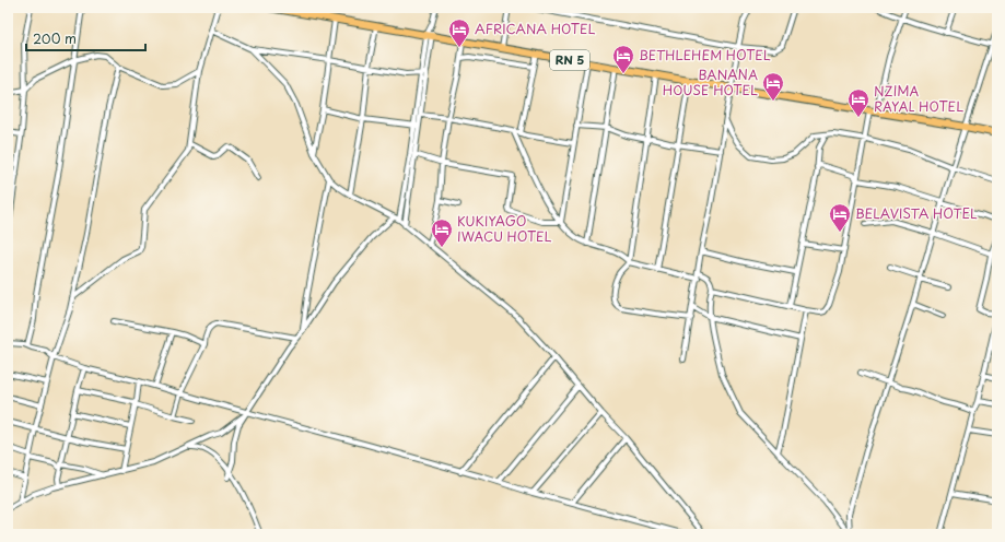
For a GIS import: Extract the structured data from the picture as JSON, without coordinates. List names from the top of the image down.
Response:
{
  "streets": {
    "main road": ["RN 5"]
  },
  "places": {
    "hotel": [
      "AFRICANA HOTEL",
      "BETHLEHEM HOTEL",
      "BANANA HOUSE HOTEL",
      "NZIMA RAYAL HOTEL",
      "BELAVISTA HOTEL",
      "KUKIYAGO IWACU HOTEL"
    ]
  },
  "scale_bar": "200 m"
}
